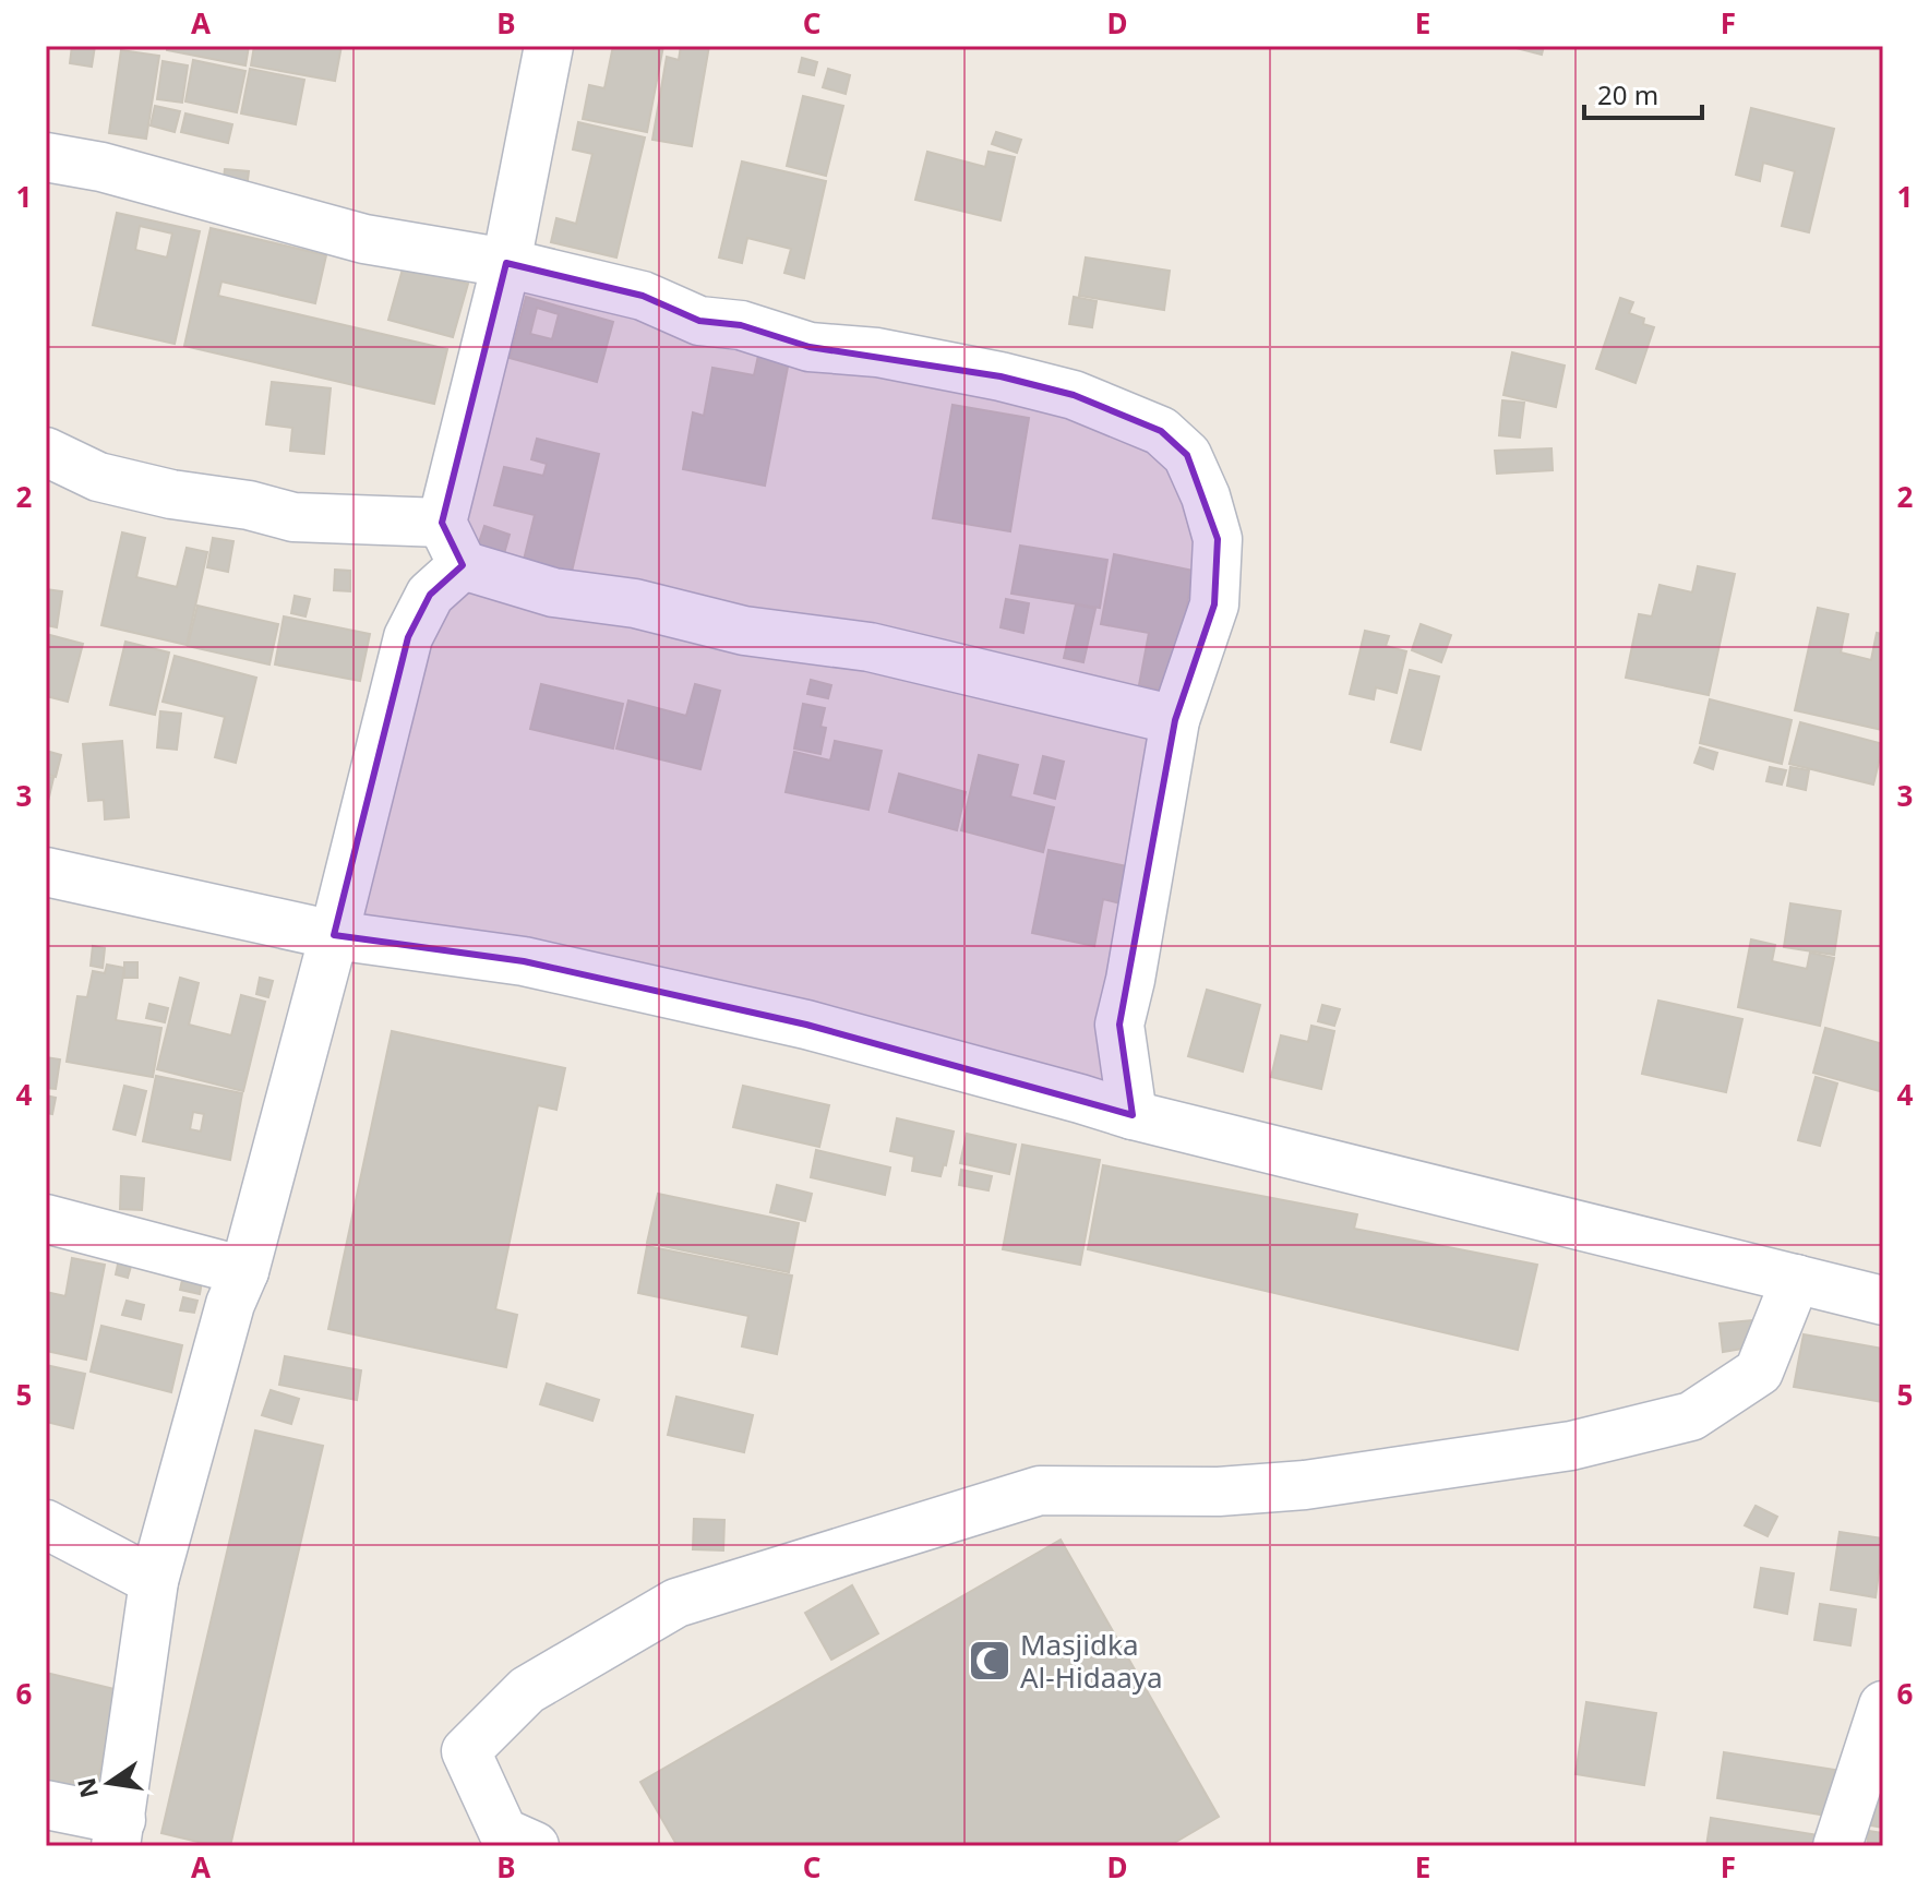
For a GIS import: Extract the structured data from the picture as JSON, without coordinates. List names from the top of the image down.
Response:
{
  "places": {
    "mosque": ["Masjidka Al-Hidaaya"]
  },
  "scale_bar": "20 m",
  "north": "left",
  "grid": {
    "columns": [
      "A",
      "B",
      "C",
      "D",
      "E",
      "F"
    ],
    "rows": [
      "1",
      "2",
      "3",
      "4",
      "5",
      "6"
    ]
  }
}
